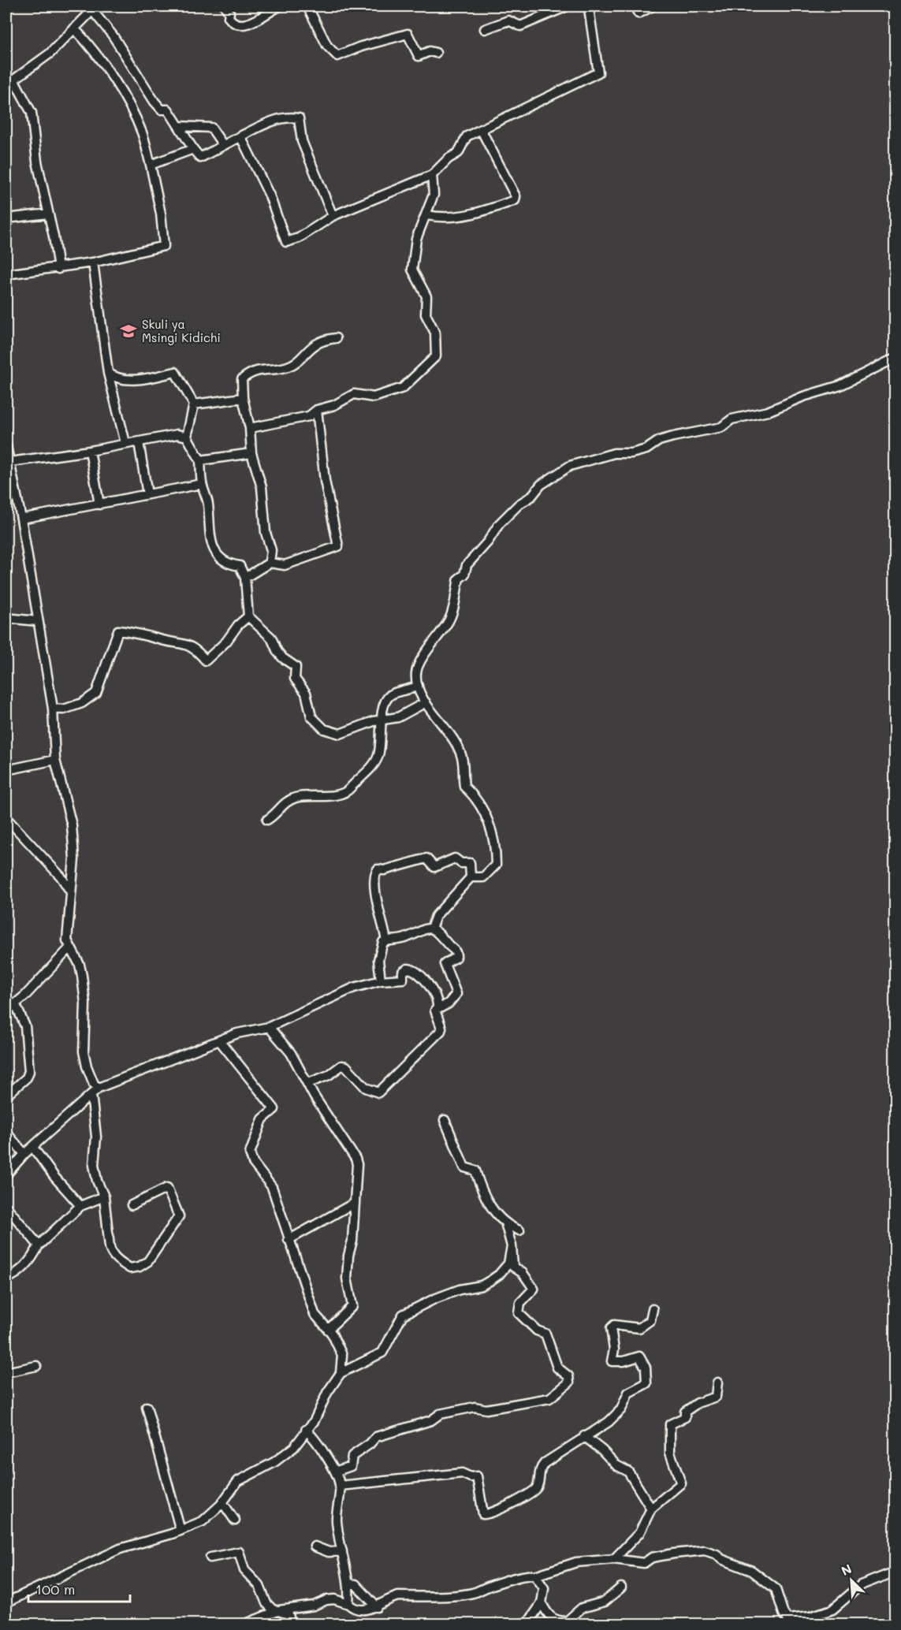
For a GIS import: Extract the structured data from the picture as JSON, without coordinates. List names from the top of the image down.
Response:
{
  "places": {
    "school or university": ["Skuli ya Msingi Kidichi"]
  },
  "scale_bar": "100 m",
  "north": "top left"
}
